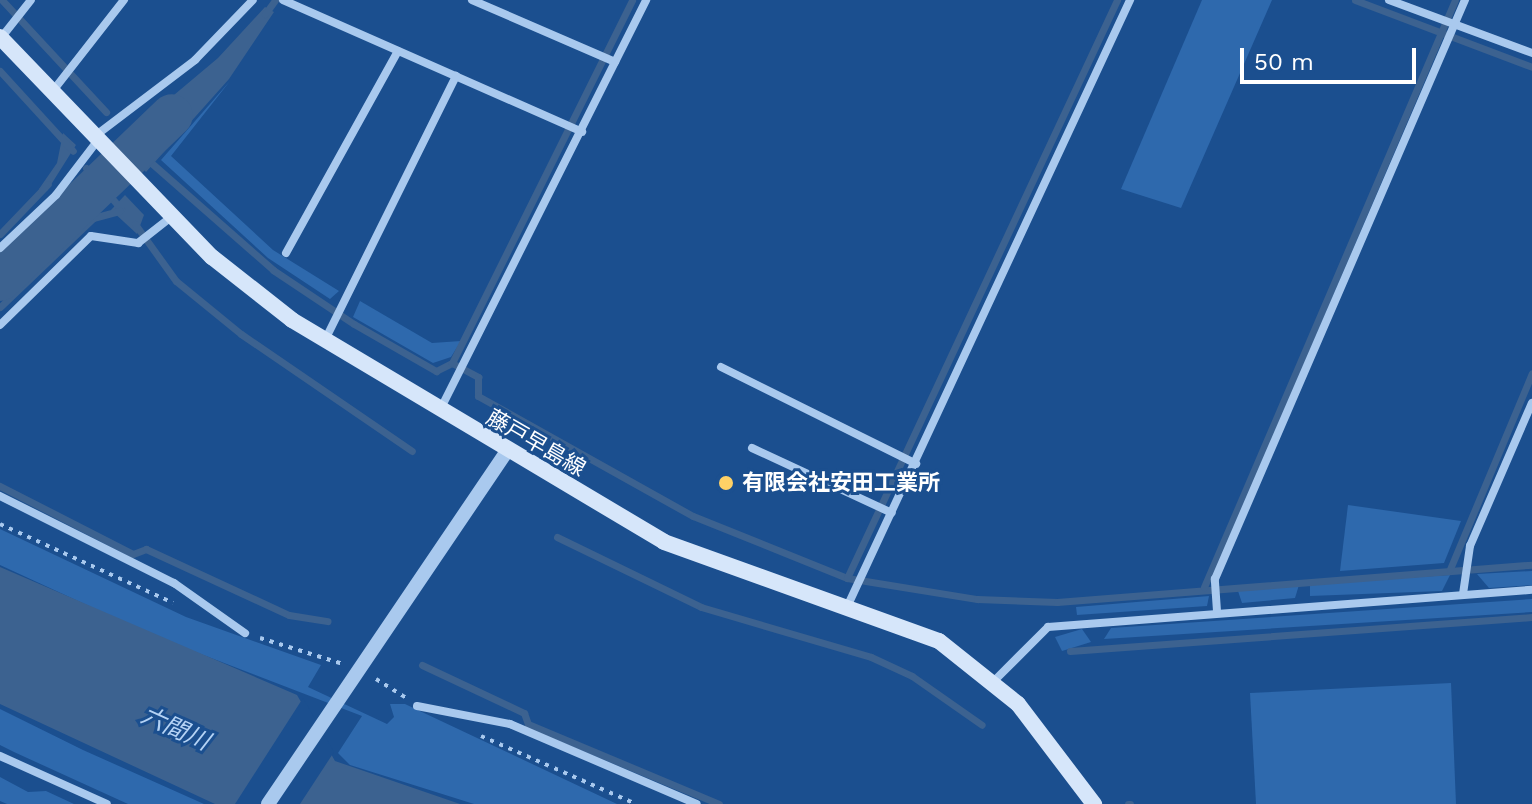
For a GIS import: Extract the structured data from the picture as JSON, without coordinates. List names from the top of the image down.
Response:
{
  "streets": {
    "main road": ["藤戸早島線"]
  },
  "water": ["六間川"],
  "places": ["有限会社安田工業所"],
  "scale_bar": "50 m"
}
